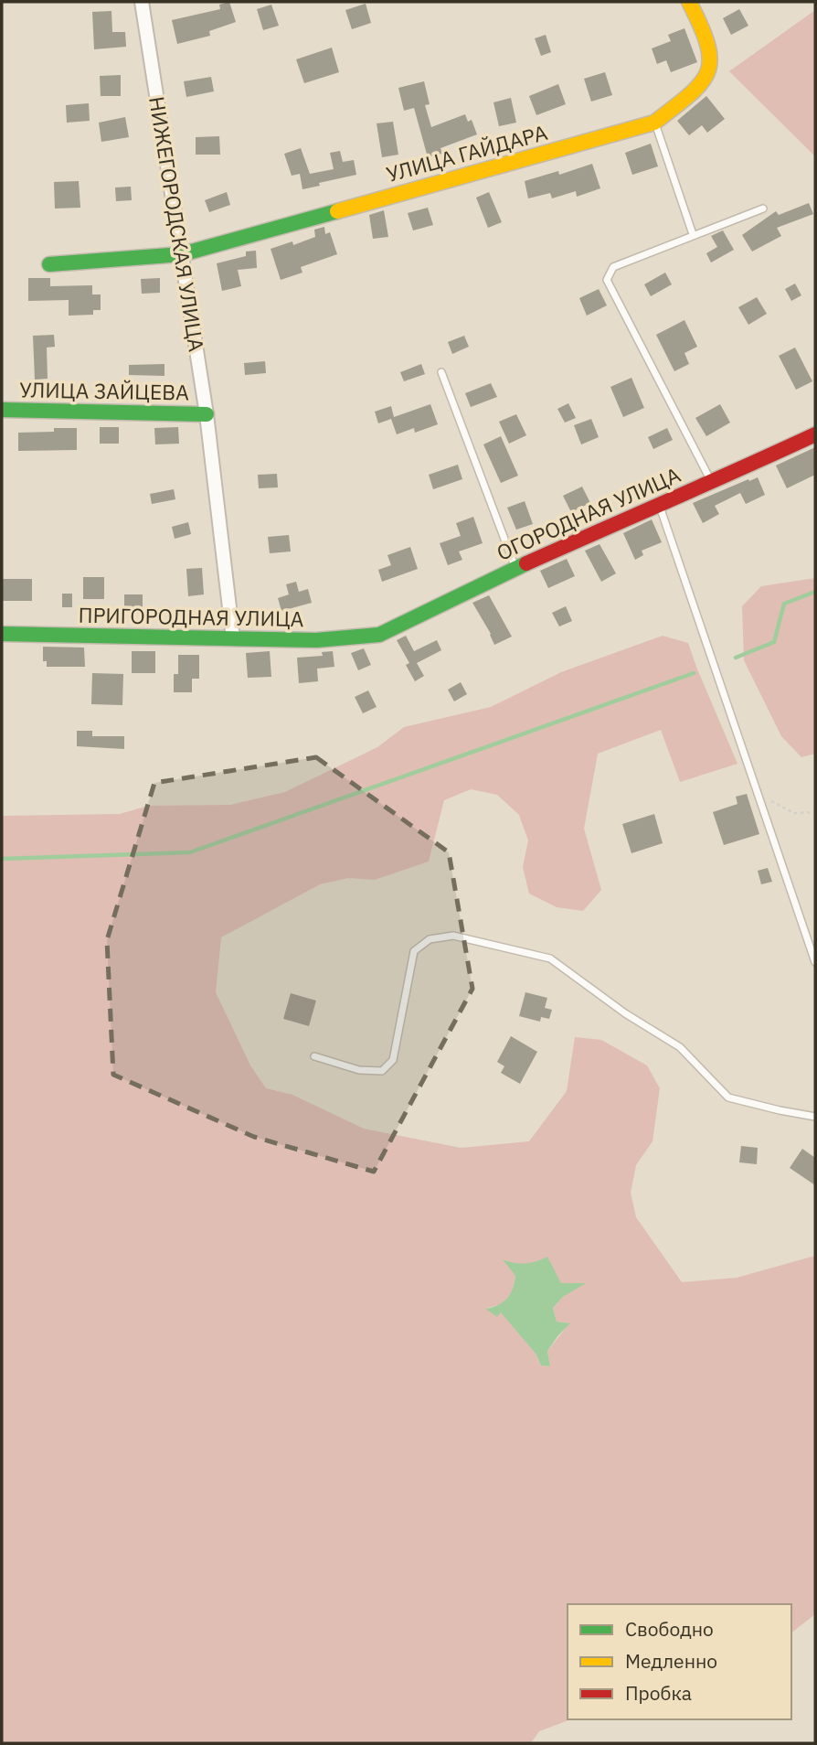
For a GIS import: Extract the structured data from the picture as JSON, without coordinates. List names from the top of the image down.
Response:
{
  "streets": {
    "street": [
      "УЛИЦА ГАЙДАРА",
      "НИЖЕГОРОДСКАЯ УЛИЦА",
      "УЛИЦА ЗАЙЦЕВА",
      "ОГОРОДНАЯ УЛИЦА",
      "ПРИГОРОДНАЯ УЛИЦА"
    ]
  },
  "crossings": [
    ["УЛИЦА ГАЙДАРА", "НИЖЕГОРОДСКАЯ УЛИЦА"],
    ["НИЖЕГОРОДСКАЯ УЛИЦА", "УЛИЦА ЗАЙЦЕВА"],
    ["НИЖЕГОРОДСКАЯ УЛИЦА", "ПРИГОРОДНАЯ УЛИЦА"],
    ["ОГОРОДНАЯ УЛИЦА", "ПРИГОРОДНАЯ УЛИЦА"]
  ],
  "legend": ["Свободно", "Медленно", "Пробка"]
}
